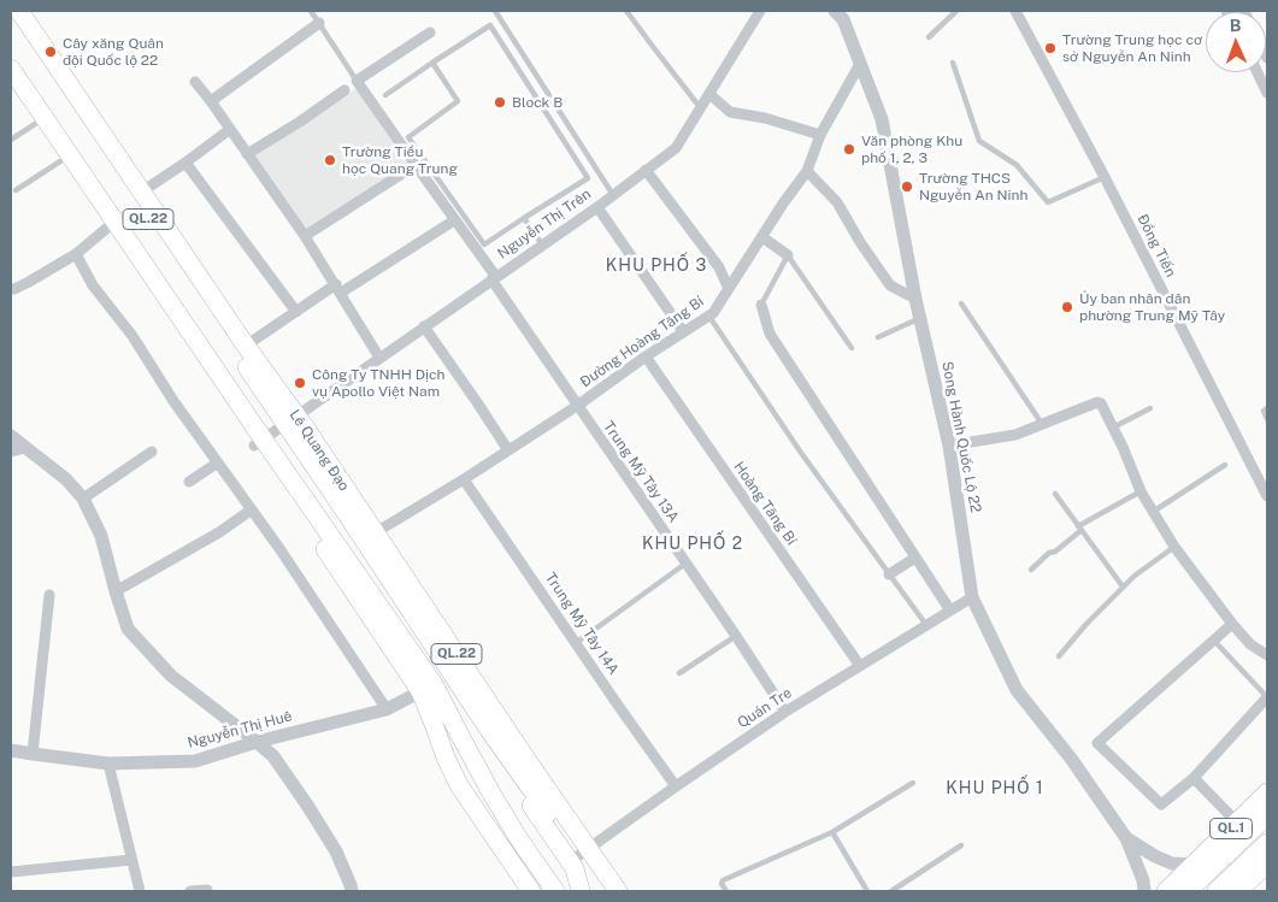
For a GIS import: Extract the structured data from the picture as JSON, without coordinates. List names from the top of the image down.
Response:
{
  "streets": {
    "highway": ["QL.22", "Lê Quang Đạo", "QL.1"],
    "street": [
      "Nguyễn Thị Trên",
      "Đồng Tiến",
      "Đường Hoàng Tăng Bí",
      "Song Hành Quốc Lộ 22",
      "Trung Mỹ Tây 13A",
      "Hoàng Tăng Bí",
      "Trung Mỹ Tây 14A",
      "Quán Tre",
      "Nguyễn Thị Huê"
    ]
  },
  "crossings": [
    ["QL.22", "Nguyễn Thị Trên"],
    ["QL.22", "Nguyễn Thị Huê"],
    ["Nguyễn Thị Trên", "Lê Quang Đạo"],
    ["Nguyễn Thị Trên", "Trung Mỹ Tây 13A"],
    ["Đường Hoàng Tăng Bí", "Song Hành Quốc Lộ 22"],
    ["Đường Hoàng Tăng Bí", "Lê Quang Đạo"],
    ["Đường Hoàng Tăng Bí", "Trung Mỹ Tây 13A"],
    ["Đường Hoàng Tăng Bí", "Hoàng Tăng Bí"],
    ["Đường Hoàng Tăng Bí", "Trung Mỹ Tây 14A"],
    ["Song Hành Quốc Lộ 22", "Quán Tre"],
    ["Lê Quang Đạo", "Quán Tre"],
    ["Trung Mỹ Tây 13A", "Quán Tre"],
    ["Hoàng Tăng Bí", "Quán Tre"],
    ["Trung Mỹ Tây 14A", "Quán Tre"]
  ],
  "districts": ["KHU PHỐ 3", "KHU PHỐ 2", "KHU PHỐ 1"],
  "places": [
    "Trường Trung học cơ sở Nguyễn An Ninh",
    "Cây xăng Quân đội Quốc lộ 22",
    "Block B",
    "Văn phòng Khu phố 1, 2, 3",
    "Trường Tiểu học Quang Trung",
    "Trường THCS Nguyễn An Ninh",
    "Ủy ban nhân dân phường Trung Mỹ Tây",
    "Công Ty TNHH Dịch vụ Apollo Việt Nam"
  ],
  "north": "top"
}
